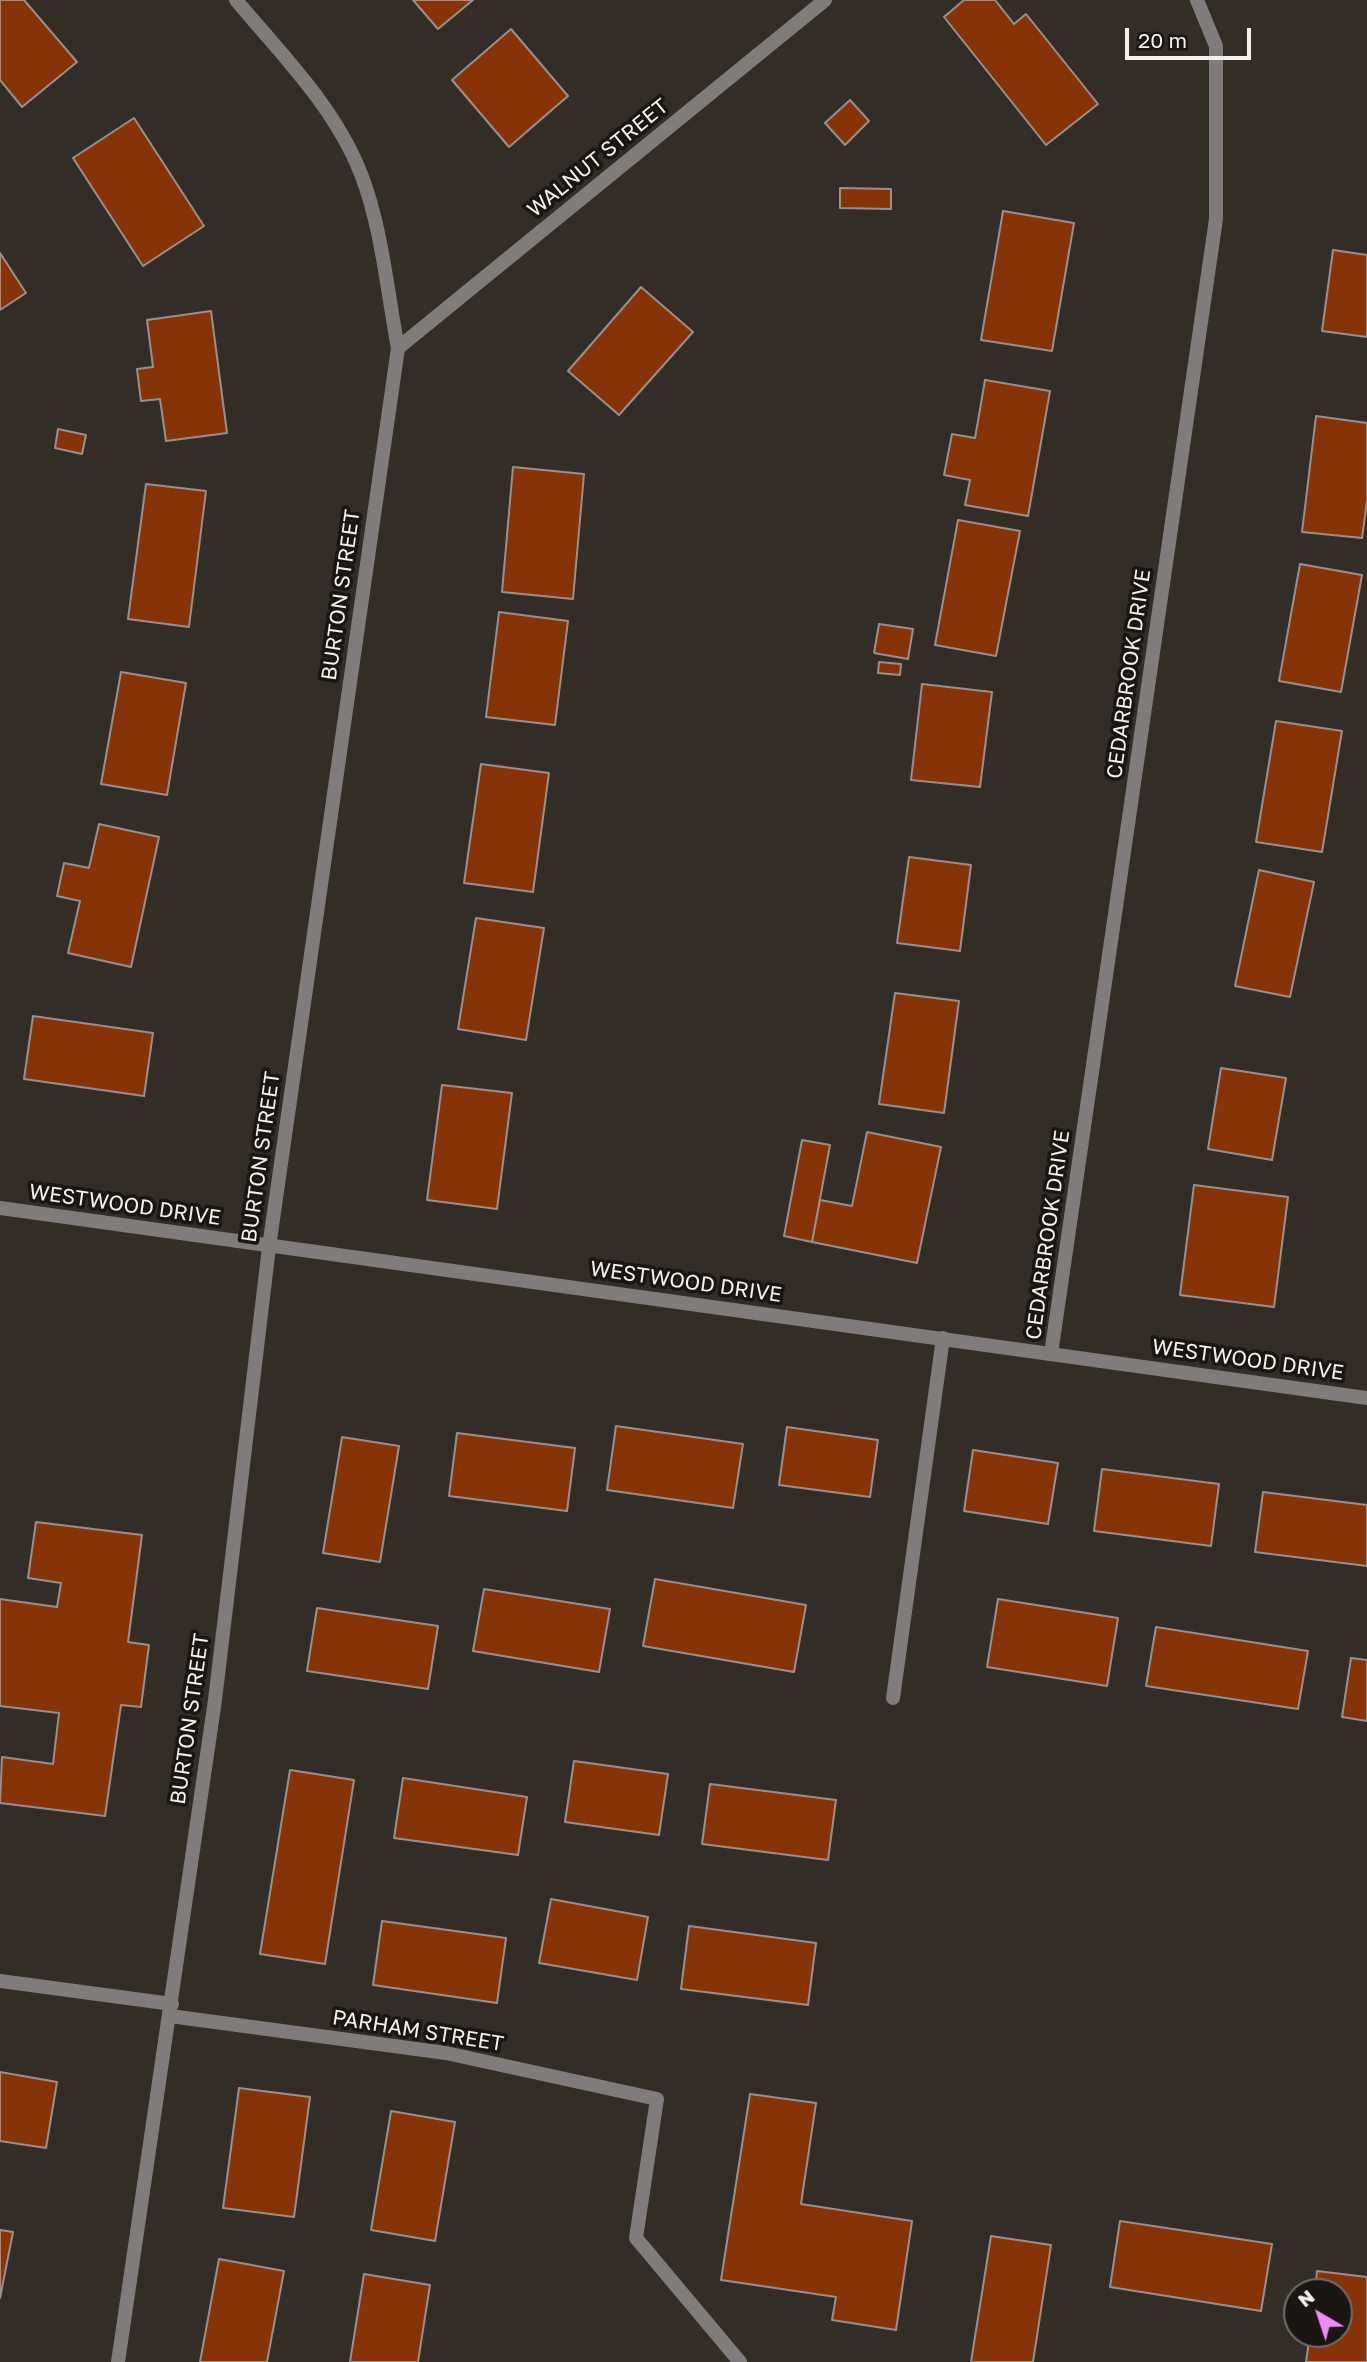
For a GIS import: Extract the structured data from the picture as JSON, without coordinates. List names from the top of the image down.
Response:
{
  "streets": {
    "street": [
      "WALNUT STREET",
      "BURTON STREET",
      "CEDARBROOK DRIVE",
      "WESTWOOD DRIVE",
      "PARHAM STREET"
    ]
  },
  "crossings": [
    ["WALNUT STREET", "BURTON STREET"],
    ["BURTON STREET", "WESTWOOD DRIVE"],
    ["BURTON STREET", "PARHAM STREET"],
    ["CEDARBROOK DRIVE", "WESTWOOD DRIVE"]
  ],
  "scale_bar": "20 m",
  "north": "top left"
}
